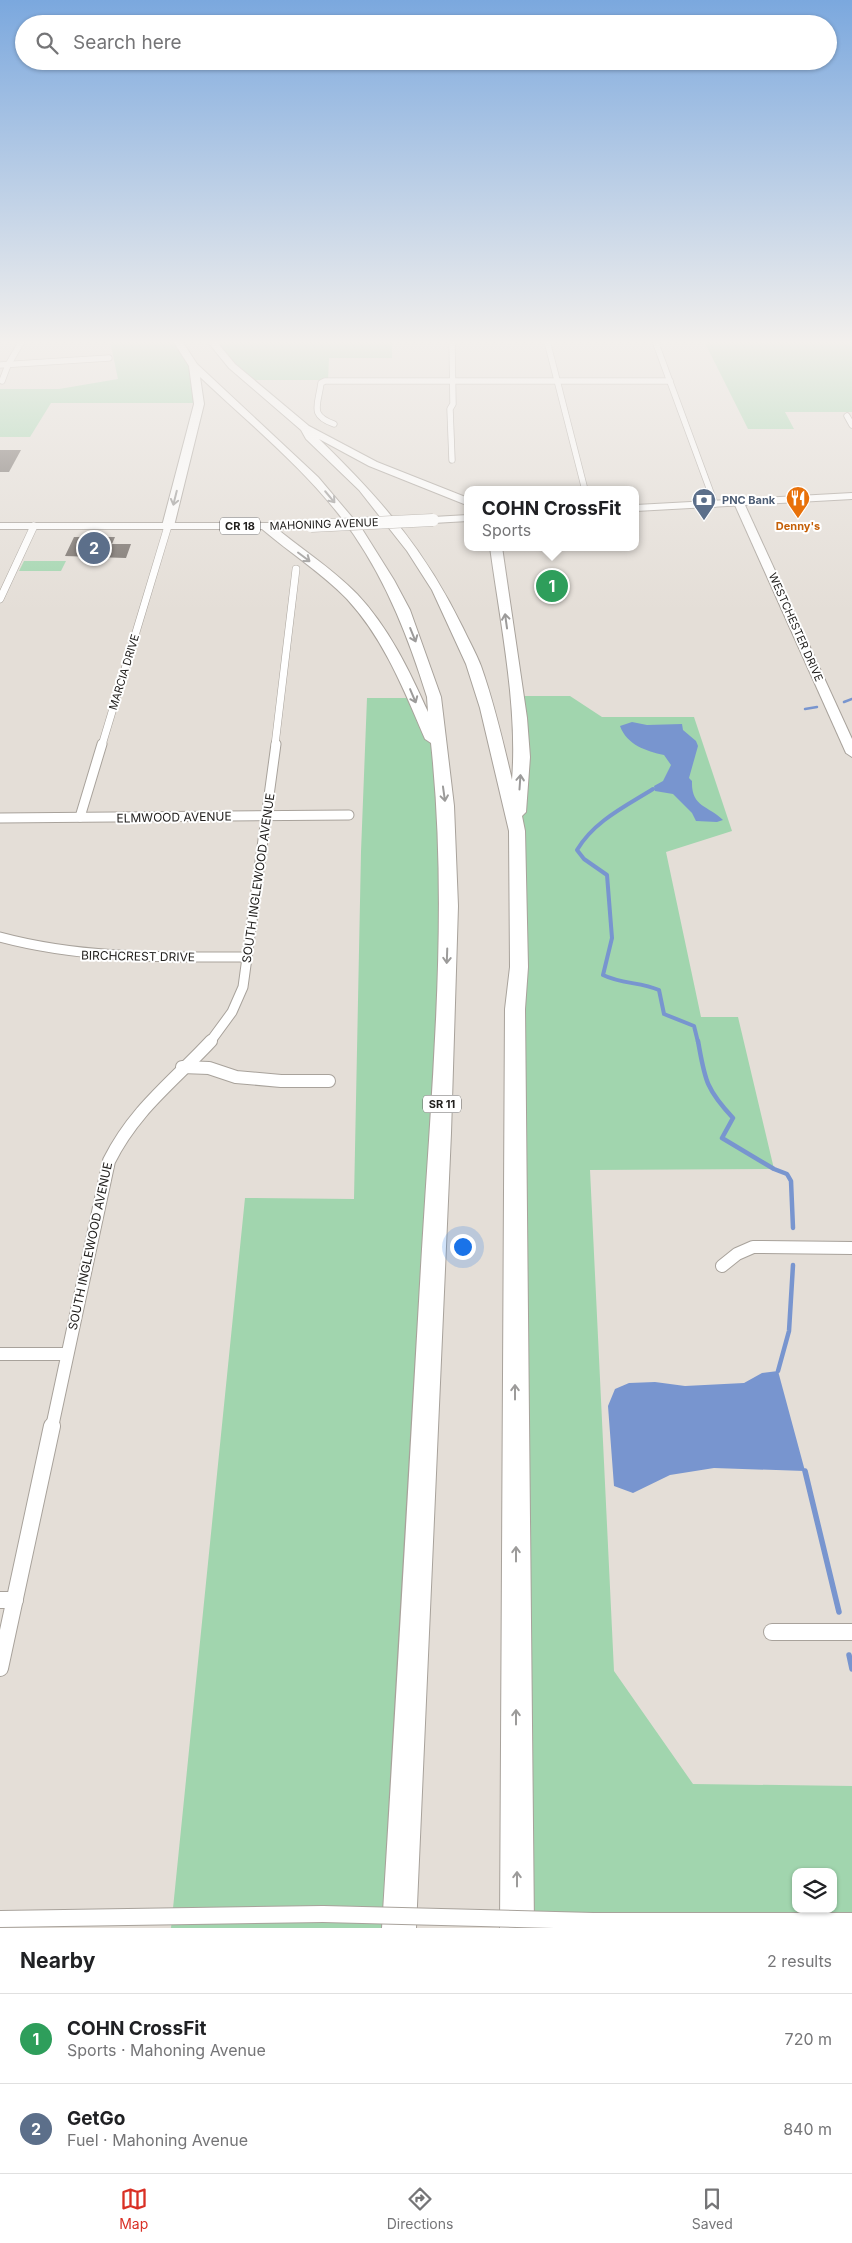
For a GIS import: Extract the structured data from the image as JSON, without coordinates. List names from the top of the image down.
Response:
{
  "streets": {
    "highway": ["SR 11"],
    "main road": ["MAHONING AVENUE", "CR 18"],
    "street": [
      "WESTCHESTER DRIVE",
      "MARCIA DRIVE",
      "ELMWOOD AVENUE",
      "SOUTH INGLEWOOD AVENUE",
      "BIRCHCREST DRIVE"
    ]
  },
  "crossings": [
    ["MAHONING AVENUE", "MARCIA DRIVE"],
    ["MARCIA DRIVE", "ELMWOOD AVENUE"],
    ["ELMWOOD AVENUE", "SOUTH INGLEWOOD AVENUE"],
    ["SOUTH INGLEWOOD AVENUE", "BIRCHCREST DRIVE"]
  ],
  "places": {
    "restaurant": ["Denny's"],
    "bank": ["PNC Bank"]
  },
  "page": {
    "search": "Search here",
    "popup": ["COHN CrossFit", "Sports"],
    "pins": ["2", "1"],
    "heading": ["Nearby", "2 results"],
    "list": [
      {
        "mark": "1",
        "name": "COHN CrossFit",
        "note": "Sports · Mahoning Avenue",
        "value": "720 m"
      },
      {
        "mark": "2",
        "name": "GetGo",
        "note": "Fuel · Mahoning Avenue",
        "value": "840 m"
      }
    ],
    "nav": ["Map", "Directions", "Saved"]
  }
}
